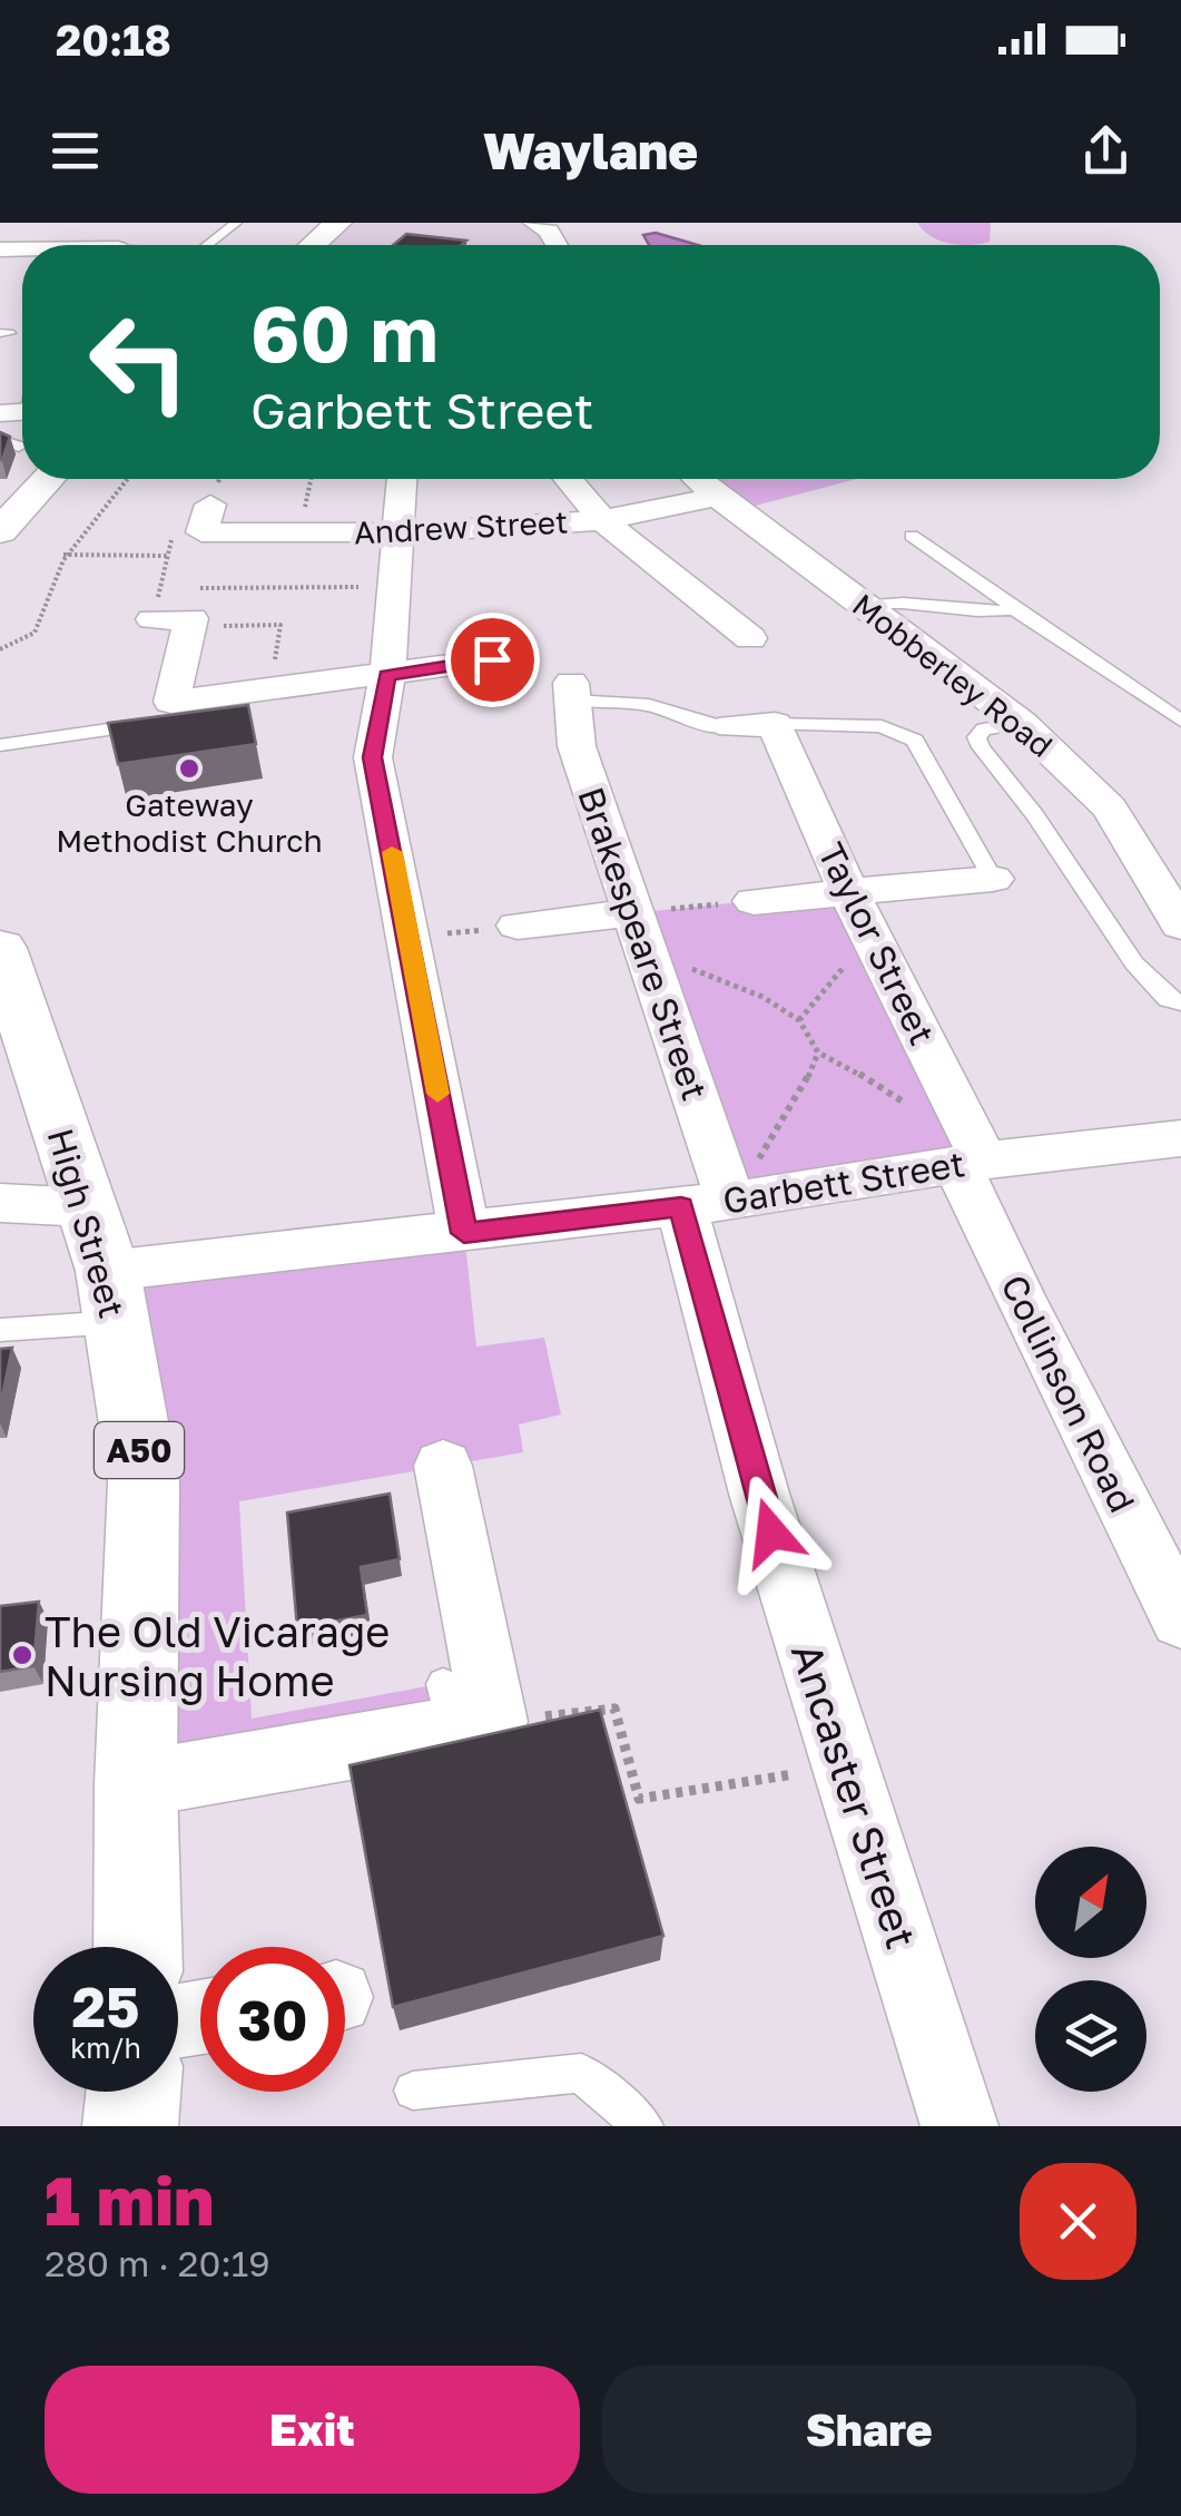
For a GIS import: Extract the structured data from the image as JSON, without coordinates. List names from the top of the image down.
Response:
{
  "streets": {
    "main road": ["High Street", "A50"],
    "street": [
      "Andrew Street",
      "Mobberley Road",
      "Brakespeare Street",
      "Taylor Street",
      "Garbett Street",
      "Collinson Road",
      "Ancaster Street"
    ]
  },
  "crossings": [
    ["Brakespeare Street", "Garbett Street"],
    ["Brakespeare Street", "Ancaster Street"],
    ["Taylor Street", "Garbett Street"],
    ["Taylor Street", "Collinson Road"],
    ["Garbett Street", "High Street"],
    ["Garbett Street", "Collinson Road"],
    ["Garbett Street", "Ancaster Street"]
  ],
  "places": ["Gateway Methodist Church", "The Old Vicarage Nursing Home"],
  "north": "top right",
  "page": {
    "status": "20:18",
    "header": "Waylane",
    "turn": ["60 m", "Garbett Street"],
    "speed": "25 km/h",
    "limit": "30",
    "heading": ["1 min", "280 m · 20:19"],
    "buttons": ["Exit", "Share"]
  }
}
